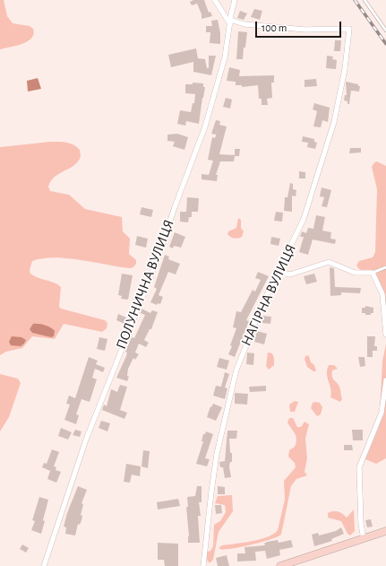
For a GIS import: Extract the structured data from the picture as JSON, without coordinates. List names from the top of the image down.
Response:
{
  "streets": {
    "street": ["ПОЛУНИЧНА ВУЛИЦЯ", "НАГІРНА ВУЛИЦЯ"]
  },
  "crossings": [
    ["ПОЛУНИЧНА ВУЛИЦЯ", "НАГІРНА ВУЛИЦЯ"]
  ],
  "scale_bar": "100 m"
}
